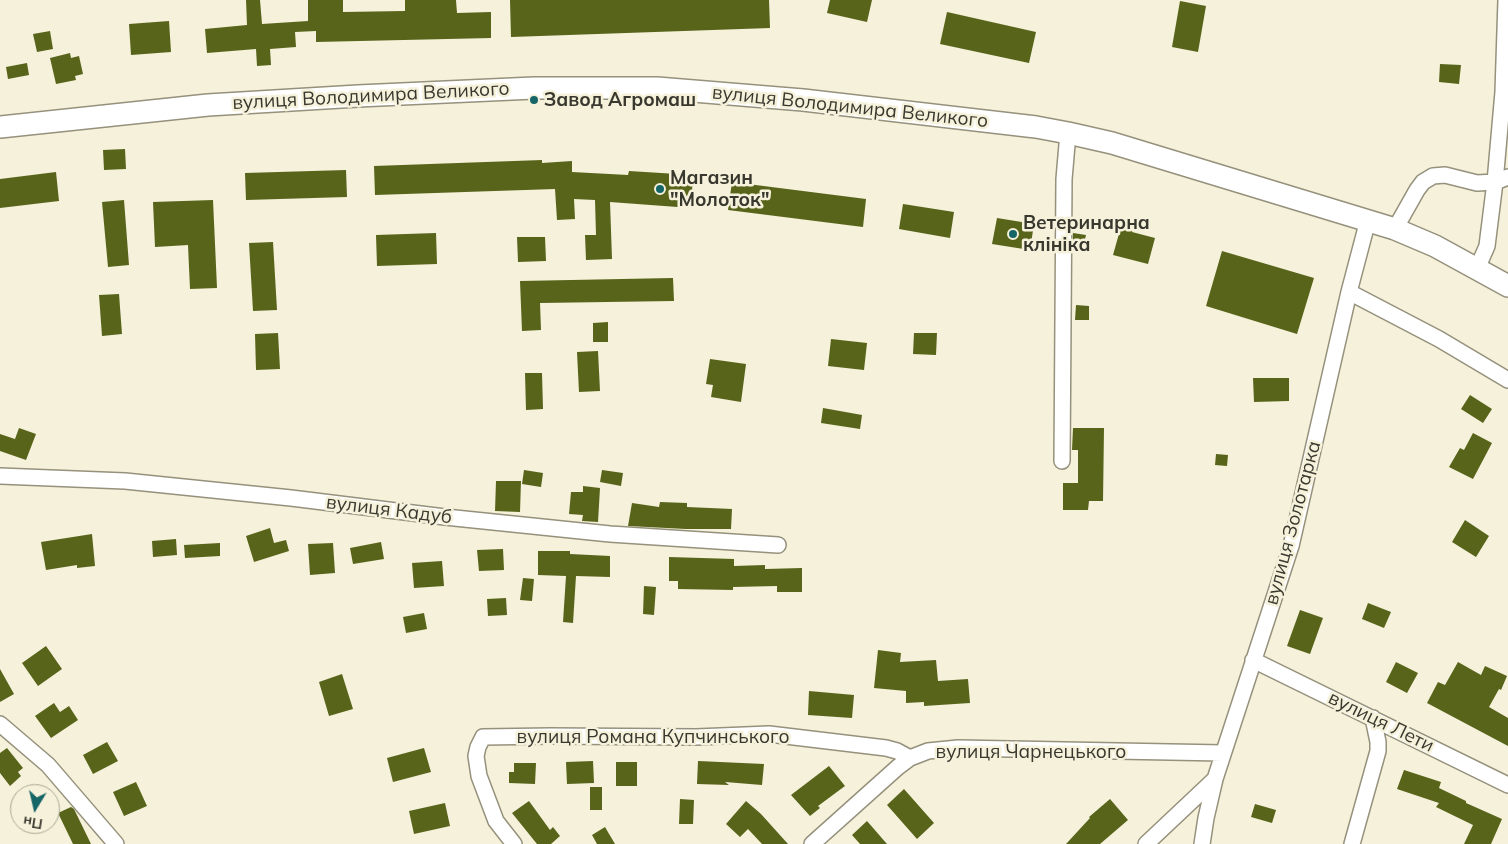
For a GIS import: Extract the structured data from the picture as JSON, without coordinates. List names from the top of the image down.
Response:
{
  "streets": {
    "main road": ["вулиця Володимира Великого"],
    "street": [
      "вулиця Кадуб",
      "вулиця Золотарка",
      "вулиця Лети",
      "вулиця Романа Купчинського",
      "вулиця Чарнецького"
    ]
  },
  "crossings": [
    ["вулиця Володимира Великого", "вулиця Золотарка"],
    ["вулиця Золотарка", "вулиця Лети"],
    ["вулиця Золотарка", "вулиця Чарнецького"],
    ["вулиця Романа Купчинського", "вулиця Чарнецького"]
  ],
  "places": ["Завод Агромаш", "Магазин \"Молоток\"", "Ветеринарна клініка"],
  "north": "bottom"
}
